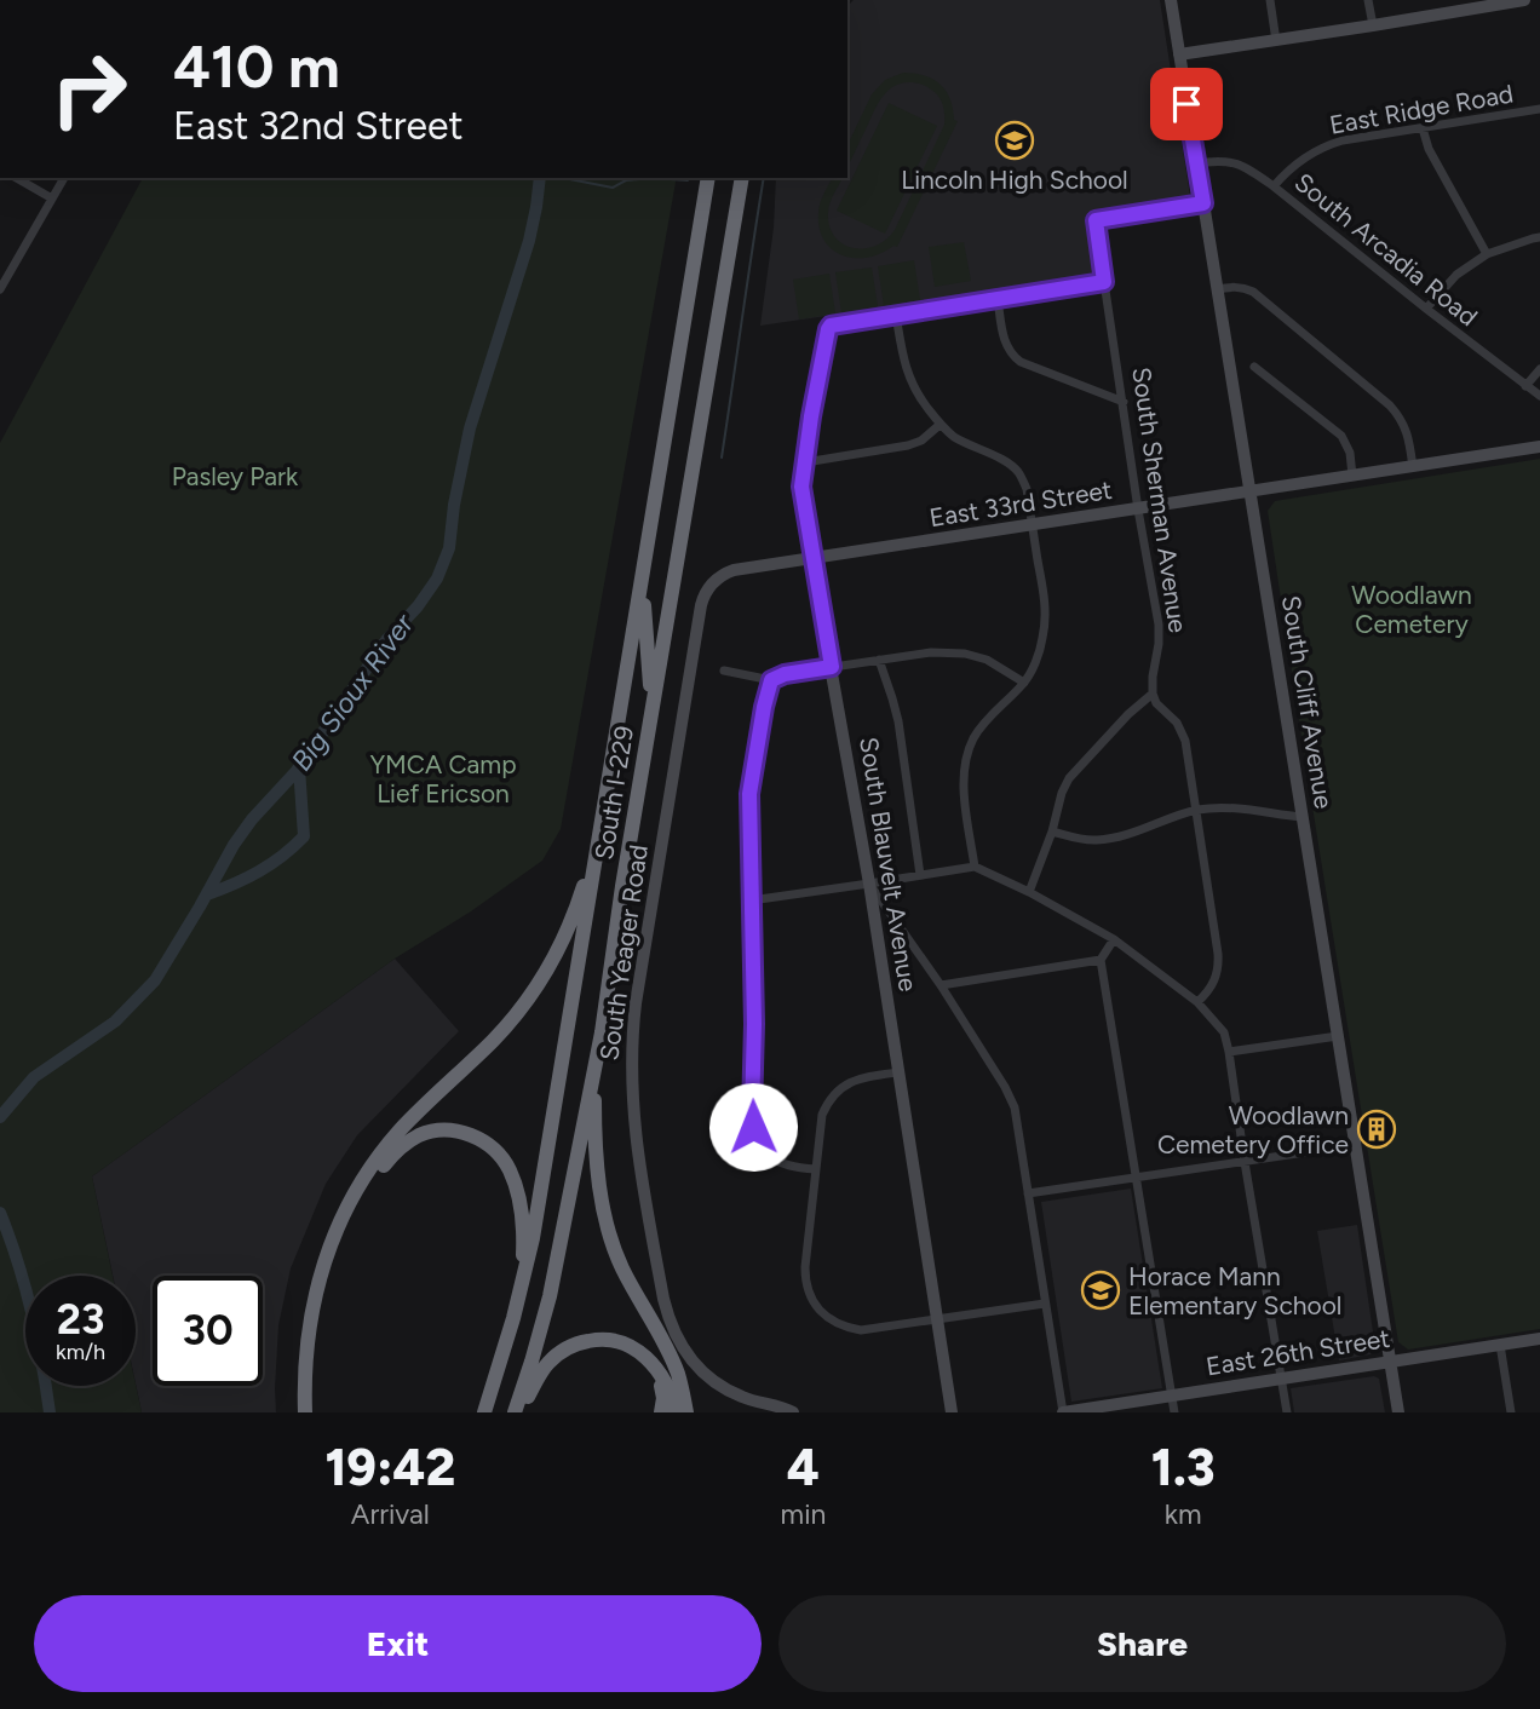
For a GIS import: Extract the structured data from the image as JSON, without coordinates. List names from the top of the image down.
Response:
{
  "streets": {
    "highway": ["South I-229"],
    "street": [
      "East Ridge Road",
      "South Arcadia Road",
      "South Sherman Avenue",
      "East 33rd Street",
      "South Cliff Avenue",
      "South Blauvelt Avenue",
      "South Yeager Road",
      "East 26th Street"
    ]
  },
  "crossings": [
    ["East Ridge Road", "South Arcadia Road"],
    ["South Arcadia Road", "South Cliff Avenue"],
    ["South Sherman Avenue", "East 33rd Street"],
    ["South Sherman Avenue", "South Cliff Avenue"],
    ["East 33rd Street", "South Cliff Avenue"],
    ["East 33rd Street", "South Blauvelt Avenue"],
    ["East 33rd Street", "South Yeager Road"],
    ["South Cliff Avenue", "East 26th Street"]
  ],
  "water": ["Big Sioux River"],
  "parks": ["Pasley Park", "Woodlawn Cemetery", "YMCA Camp Lief Ericson"],
  "places": {
    "school or university": ["Lincoln High School", "Horace Mann Elementary School"],
    "building": ["Woodlawn Cemetery Office"]
  },
  "page": {
    "turn": ["410 m", "East 32nd Street"],
    "speed": "23 km/h",
    "limit": "30",
    "eta": [
      "19:42",
      "Arrival",
      "4",
      "min",
      "1.3",
      "km"
    ],
    "buttons": ["Exit", "Share"]
  }
}
